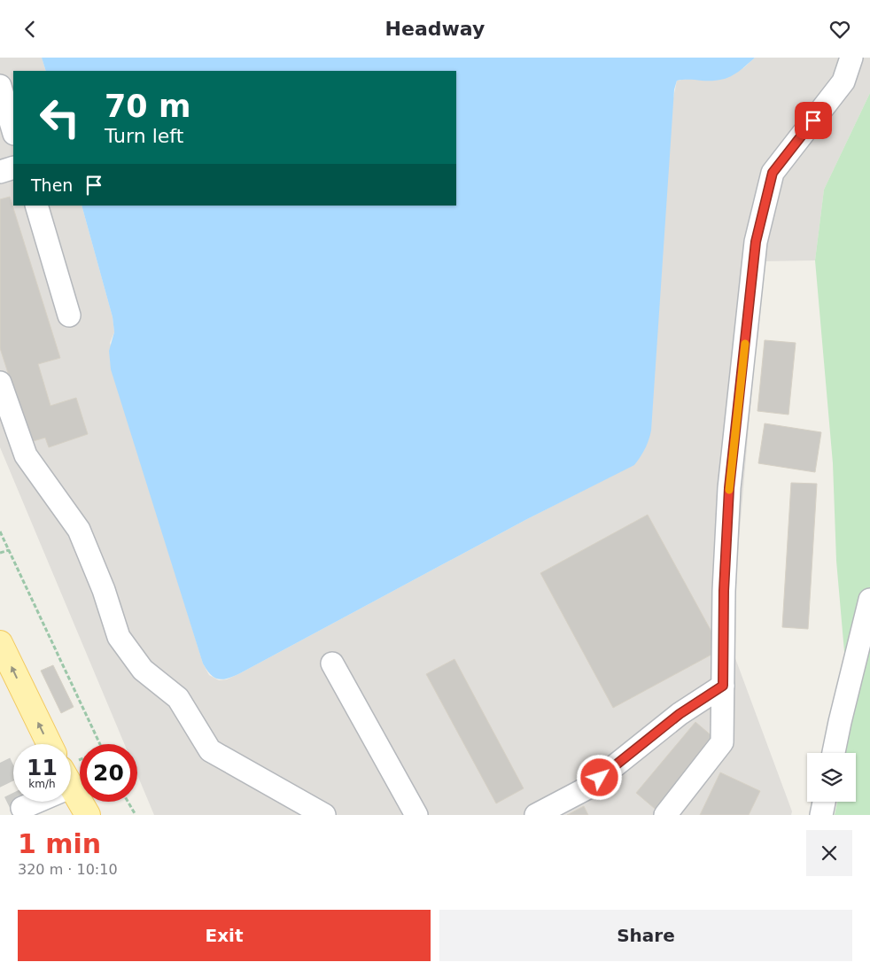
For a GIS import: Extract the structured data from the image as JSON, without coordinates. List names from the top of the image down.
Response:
{
  "page": {
    "header": "Headway",
    "turn": ["70 m", "Turn left"],
    "then": "Then",
    "speed": "11 km/h",
    "limit": "20",
    "heading": ["1 min", "320 m · 10:10"],
    "buttons": ["Exit", "Share"]
  }
}
